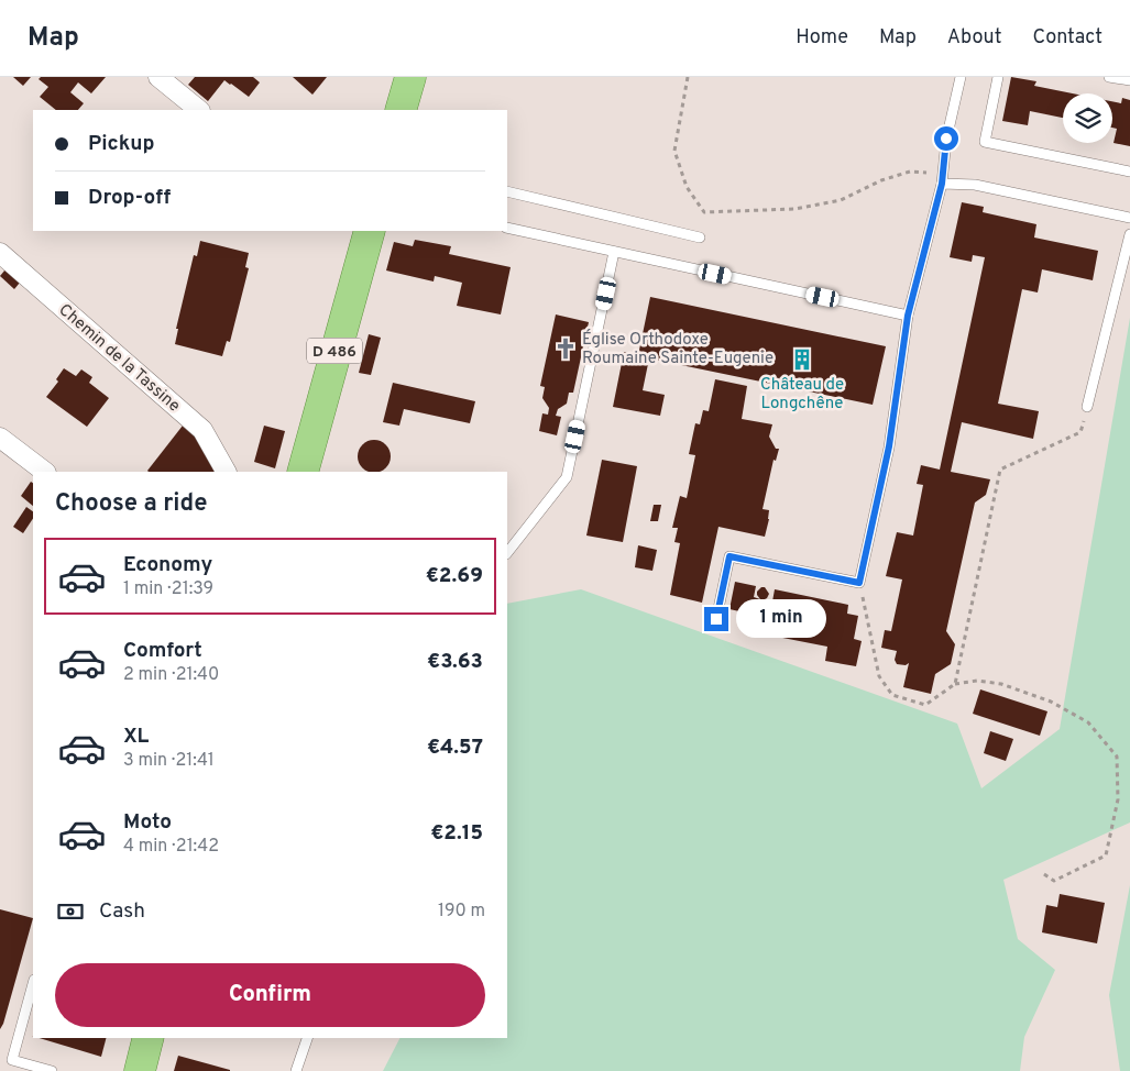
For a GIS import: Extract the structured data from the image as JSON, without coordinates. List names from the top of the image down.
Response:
{
  "streets": {
    "main road": ["D 486"],
    "street": ["Chemin de la Tassine"]
  },
  "places": {
    "church": ["Église Orthodoxe Roumaine Sainte-Eugenie"],
    "building": ["Château de Longchêne"]
  },
  "page": {
    "header": "Map",
    "nav": [
      "Home",
      "Map",
      "About",
      "Contact"
    ],
    "banner": ["Pickup", "Drop-off"],
    "heading": "Choose a ride",
    "list": [
      {
        "name": "Economy",
        "note": "1 min · 21:39",
        "value": "€2.69"
      },
      {
        "name": "Comfort",
        "note": "2 min · 21:40",
        "value": "€3.63"
      },
      {
        "name": "XL",
        "note": "3 min · 21:41",
        "value": "€4.57"
      },
      {
        "name": "Moto",
        "note": "4 min · 21:42",
        "value": "€2.15"
      }
    ],
    "bubble": "1 min",
    "pay": ["Cash", "190 m"],
    "buttons": "Confirm"
  }
}
